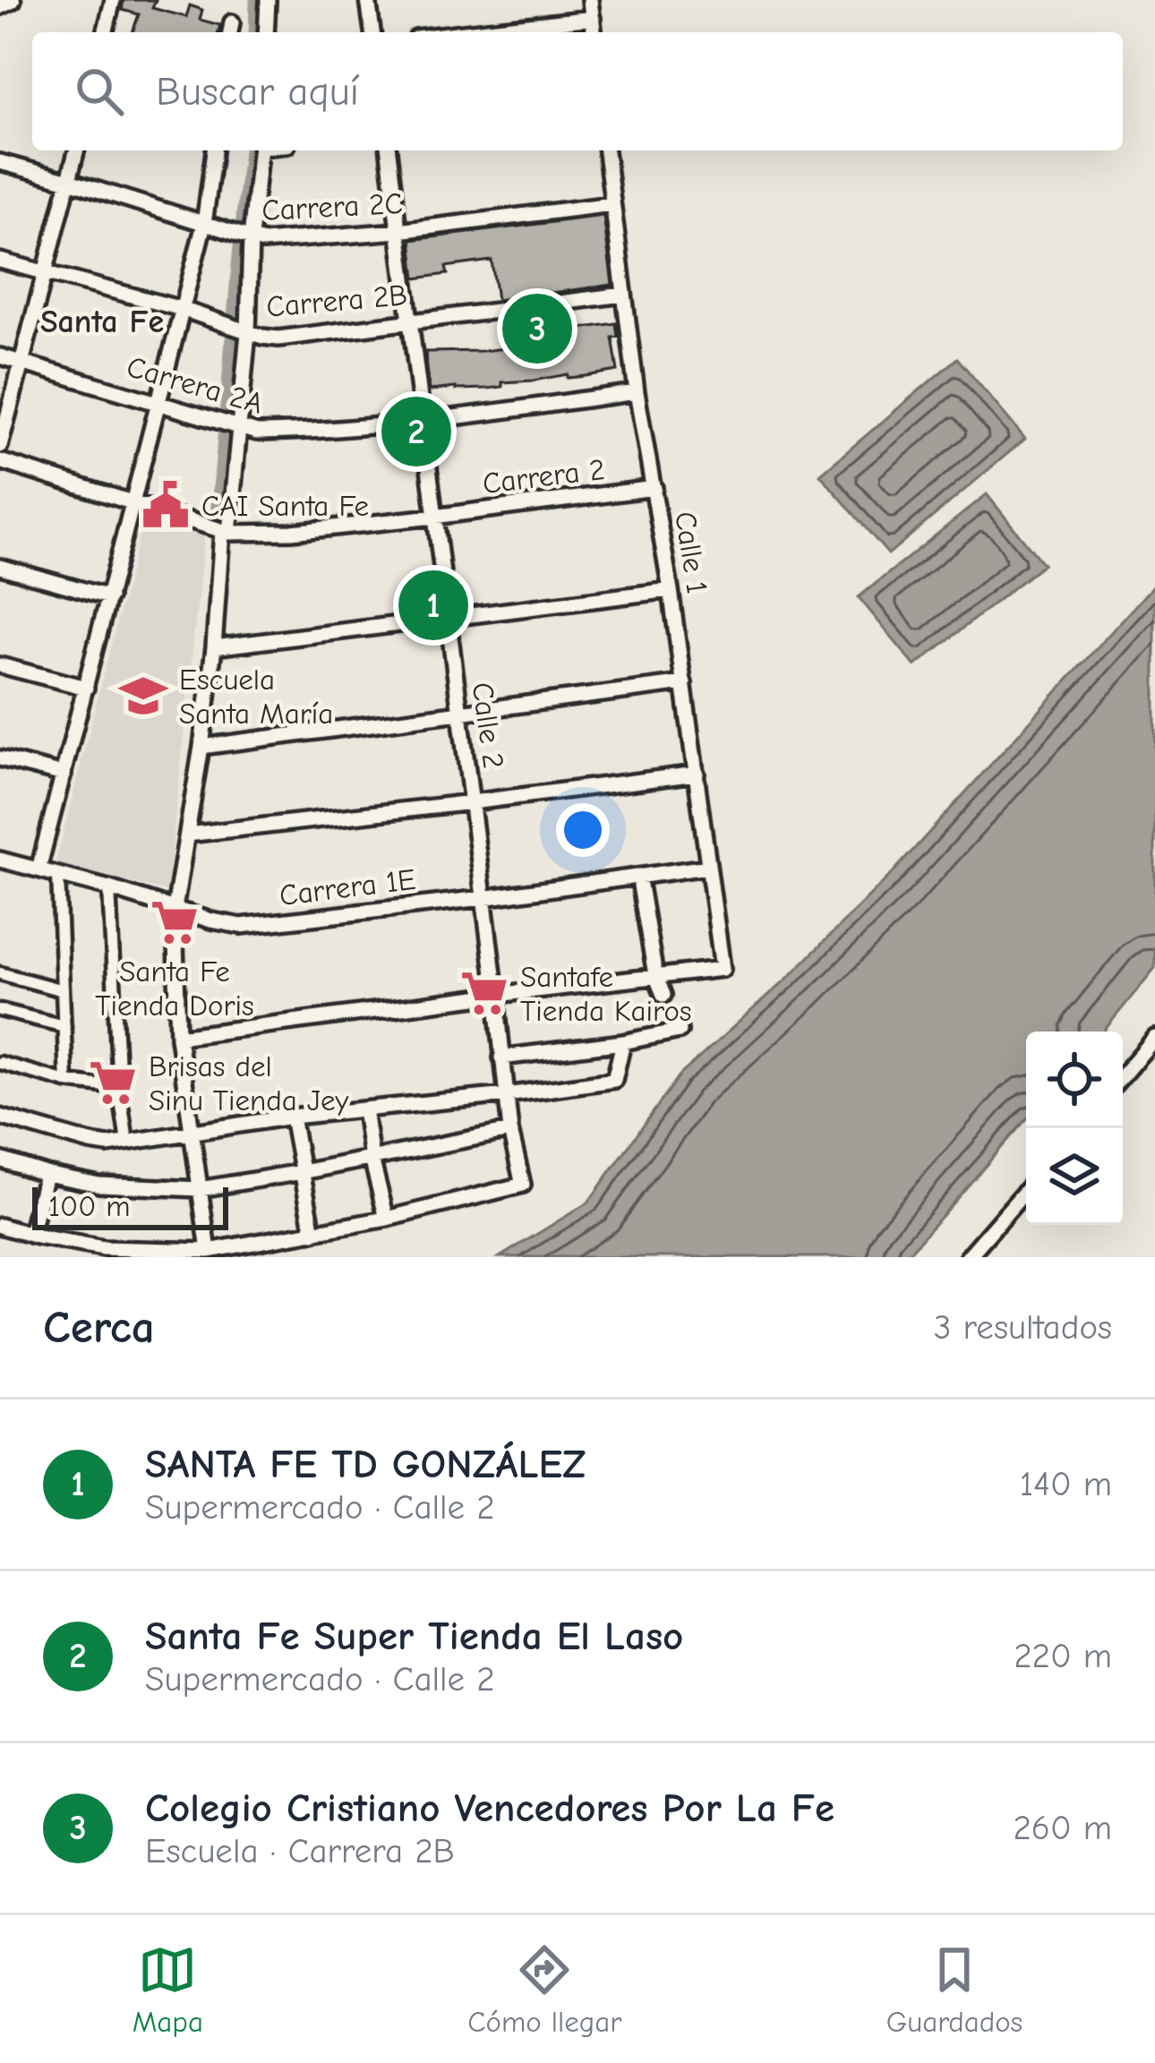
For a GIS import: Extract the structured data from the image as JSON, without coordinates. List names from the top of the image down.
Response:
{
  "streets": {
    "street": [
      "Carrera 2C",
      "Carrera 2B",
      "Carrera 2A",
      "Carrera 2",
      "Calle 1",
      "Calle 2",
      "Carrera 1E"
    ]
  },
  "crossings": [
    ["Carrera 2C", "Calle 1"],
    ["Carrera 2C", "Calle 2"],
    ["Carrera 2B", "Calle 1"],
    ["Carrera 2B", "Calle 2"],
    ["Carrera 2A", "Calle 1"],
    ["Carrera 2A", "Calle 2"],
    ["Carrera 2", "Calle 1"],
    ["Carrera 2", "Calle 2"],
    ["Calle 1", "Carrera 1E"],
    ["Calle 2", "Carrera 1E"]
  ],
  "districts": ["Santa Fe"],
  "places": {
    "public building": ["CAI Santa Fe"],
    "school or university": ["Escuela Santa María"],
    "supermarket": ["Santa Fe Tienda Doris", "Santafe Tienda Kairos", "Brisas del Sinu Tienda Jey"]
  },
  "scale_bar": "100 m",
  "page": {
    "search": "Buscar aquí",
    "pins": ["3", "2", "1"],
    "scale": "100 m",
    "heading": ["Cerca", "3 resultados"],
    "list": [
      {
        "mark": "1",
        "name": "SANTA FE TD GONZÁLEZ",
        "note": "Supermercado · Calle 2",
        "value": "140 m"
      },
      {
        "mark": "2",
        "name": "Santa Fe Super Tienda El Laso",
        "note": "Supermercado · Calle 2",
        "value": "220 m"
      },
      {
        "mark": "3",
        "name": "Colegio Cristiano Vencedores Por La Fe",
        "note": "Escuela · Carrera 2B",
        "value": "260 m"
      }
    ],
    "nav": ["Mapa", "Cómo llegar", "Guardados"]
  }
}
